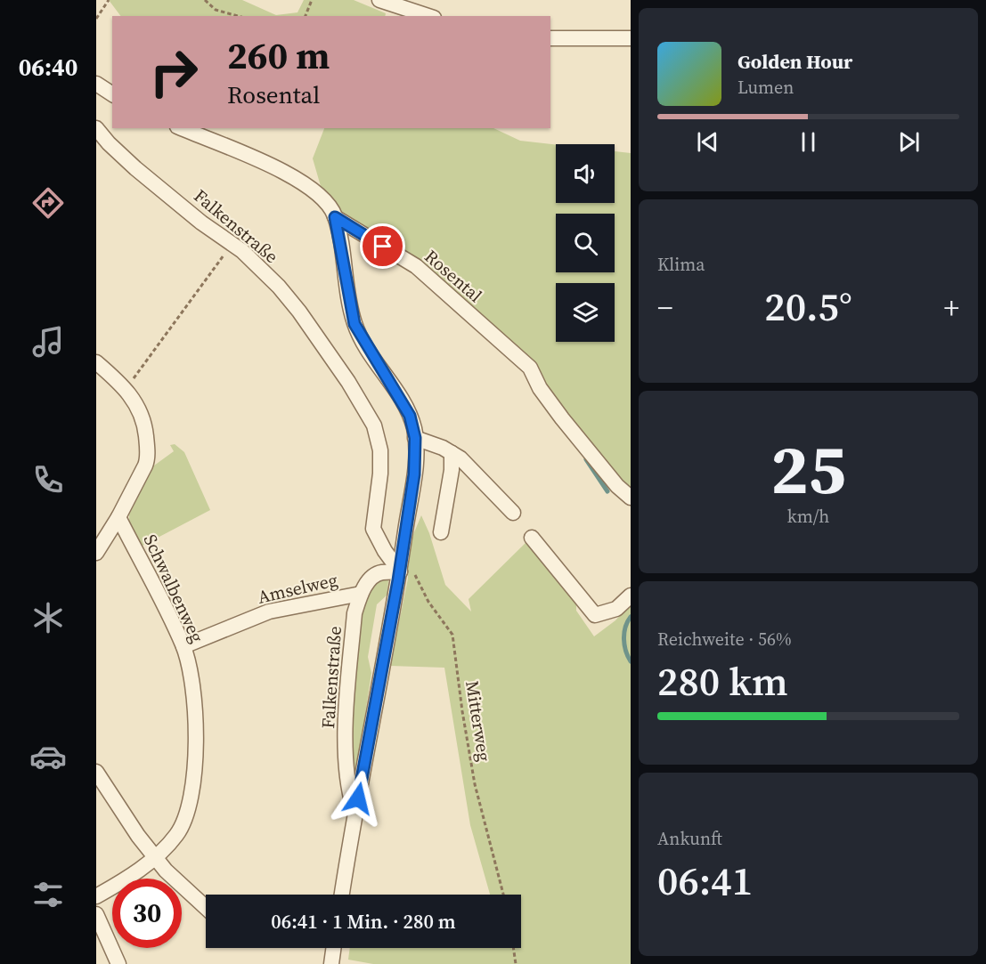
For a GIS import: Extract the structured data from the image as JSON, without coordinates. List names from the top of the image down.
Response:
{
  "streets": {
    "street": [
      "Falkenstraße",
      "Rosental",
      "Schwalbenweg",
      "Amselweg"
    ],
    "path": ["Mitterweg"]
  },
  "crossings": [
    ["Falkenstraße", "Rosental"],
    ["Falkenstraße", "Amselweg"],
    ["Falkenstraße", "Mitterweg"],
    ["Schwalbenweg", "Amselweg"]
  ],
  "page": {
    "tabs": "06:40",
    "turn": ["260 m", "Rosental"],
    "song": ["Golden Hour", "Lumen"],
    "tile": [
      "Klima",
      ["25", "km/h"],
      ["Reichweite · 56%", "280 km"],
      ["Ankunft", "06:41"]
    ],
    "heat": ["−", "20.5°", "+"],
    "limit": "30",
    "trip": "06:41 · 1 Min. · 280 m"
  }
}
